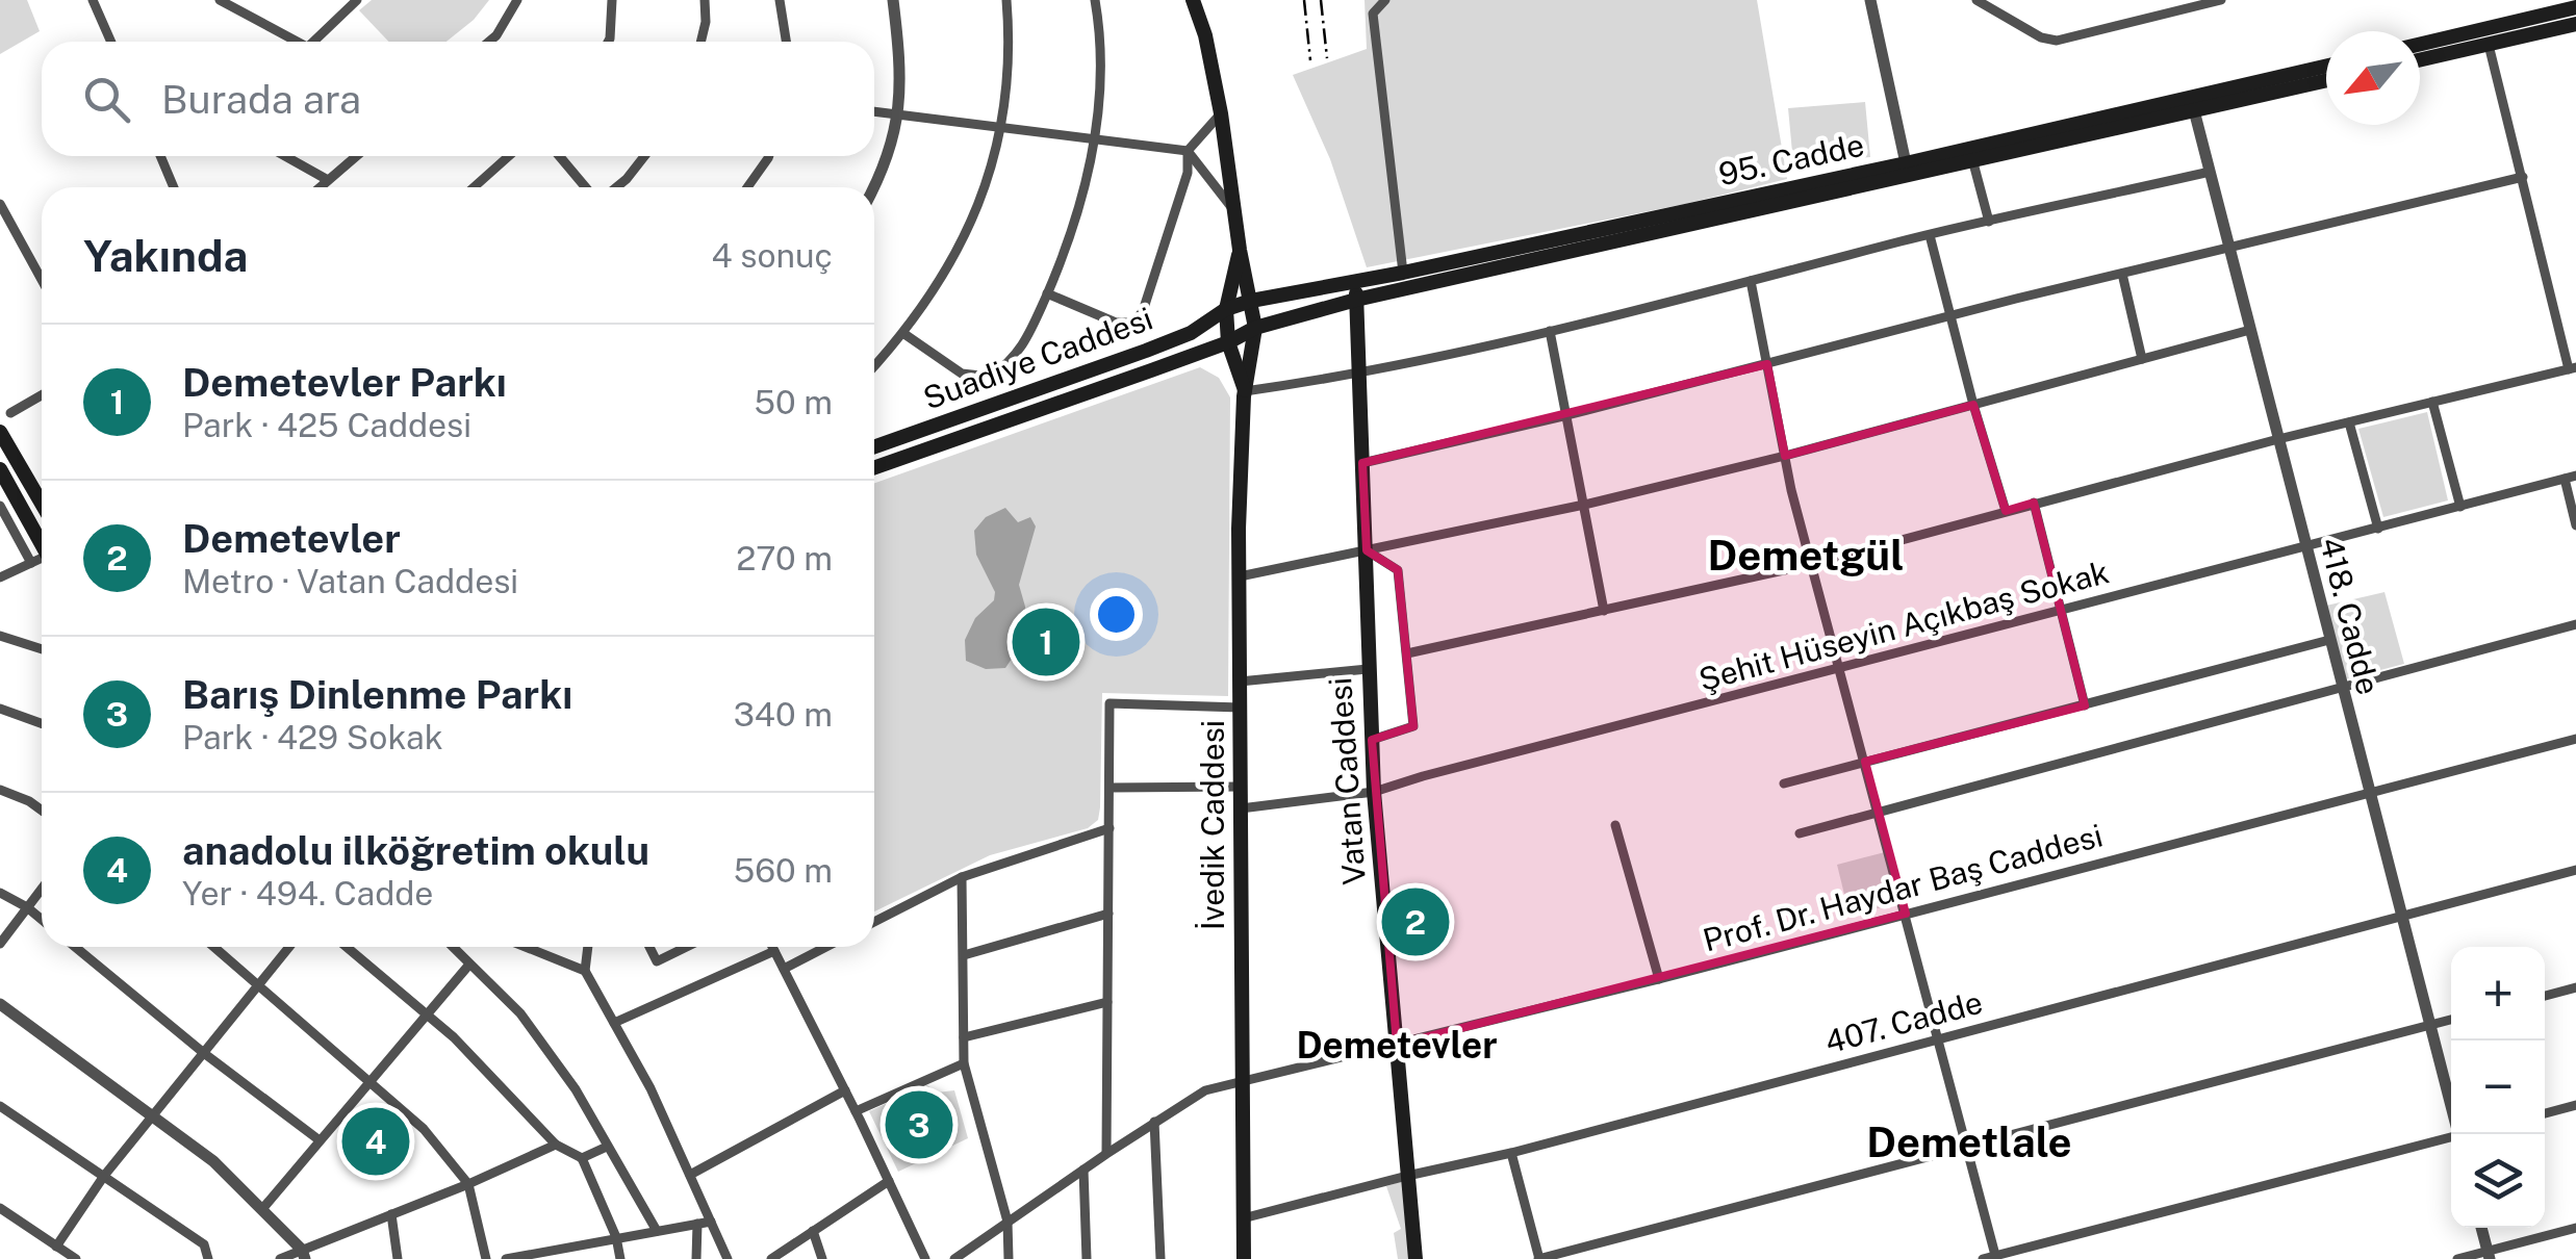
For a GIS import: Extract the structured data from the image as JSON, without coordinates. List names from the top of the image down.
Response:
{
  "streets": {
    "main road": [
      "95. Cadde",
      "Suadiye Caddesi",
      "Vatan Caddesi",
      "İvedik Caddesi"
    ],
    "street": [
      "418. Cadde",
      "Şehit Hüseyin Açıkbaş Sokak",
      "Prof. Dr. Haydar Baş Caddesi",
      "407. Cadde"
    ]
  },
  "crossings": [
    ["95. Cadde", "418. Cadde"],
    ["95. Cadde", "Vatan Caddesi"],
    ["95. Cadde", "İvedik Caddesi"],
    ["Suadiye Caddesi", "İvedik Caddesi"],
    ["418. Cadde", "Şehit Hüseyin Açıkbaş Sokak"],
    ["418. Cadde", "Prof. Dr. Haydar Baş Caddesi"],
    ["418. Cadde", "407. Cadde"],
    ["Şehit Hüseyin Açıkbaş Sokak", "Vatan Caddesi"],
    ["Şehit Hüseyin Açıkbaş Sokak", "İvedik Caddesi"],
    ["Vatan Caddesi", "Prof. Dr. Haydar Baş Caddesi"],
    ["Vatan Caddesi", "407. Cadde"],
    ["İvedik Caddesi", "Prof. Dr. Haydar Baş Caddesi"],
    ["İvedik Caddesi", "407. Cadde"]
  ],
  "districts": ["Demetgül", "Demetevler", "Demetlale"],
  "north": "bottom left",
  "page": {
    "search": "Burada ara",
    "heading": ["Yakında", "4 sonuç"],
    "list": [
      {
        "mark": "1",
        "name": "Demetevler Parkı",
        "note": "Park · 425 Caddesi",
        "value": "50 m"
      },
      {
        "mark": "2",
        "name": "Demetevler",
        "note": "Metro · Vatan Caddesi",
        "value": "270 m"
      },
      {
        "mark": "3",
        "name": "Barış Dinlenme Parkı",
        "note": "Park · 429 Sokak",
        "value": "340 m"
      },
      {
        "mark": "4",
        "name": "anadolu ilköğretim okulu",
        "note": "Yer · 494. Cadde",
        "value": "560 m"
      }
    ],
    "pins": [
      "1",
      "2",
      "3",
      "4"
    ],
    "map_buttons": ["+", "−"]
  }
}
